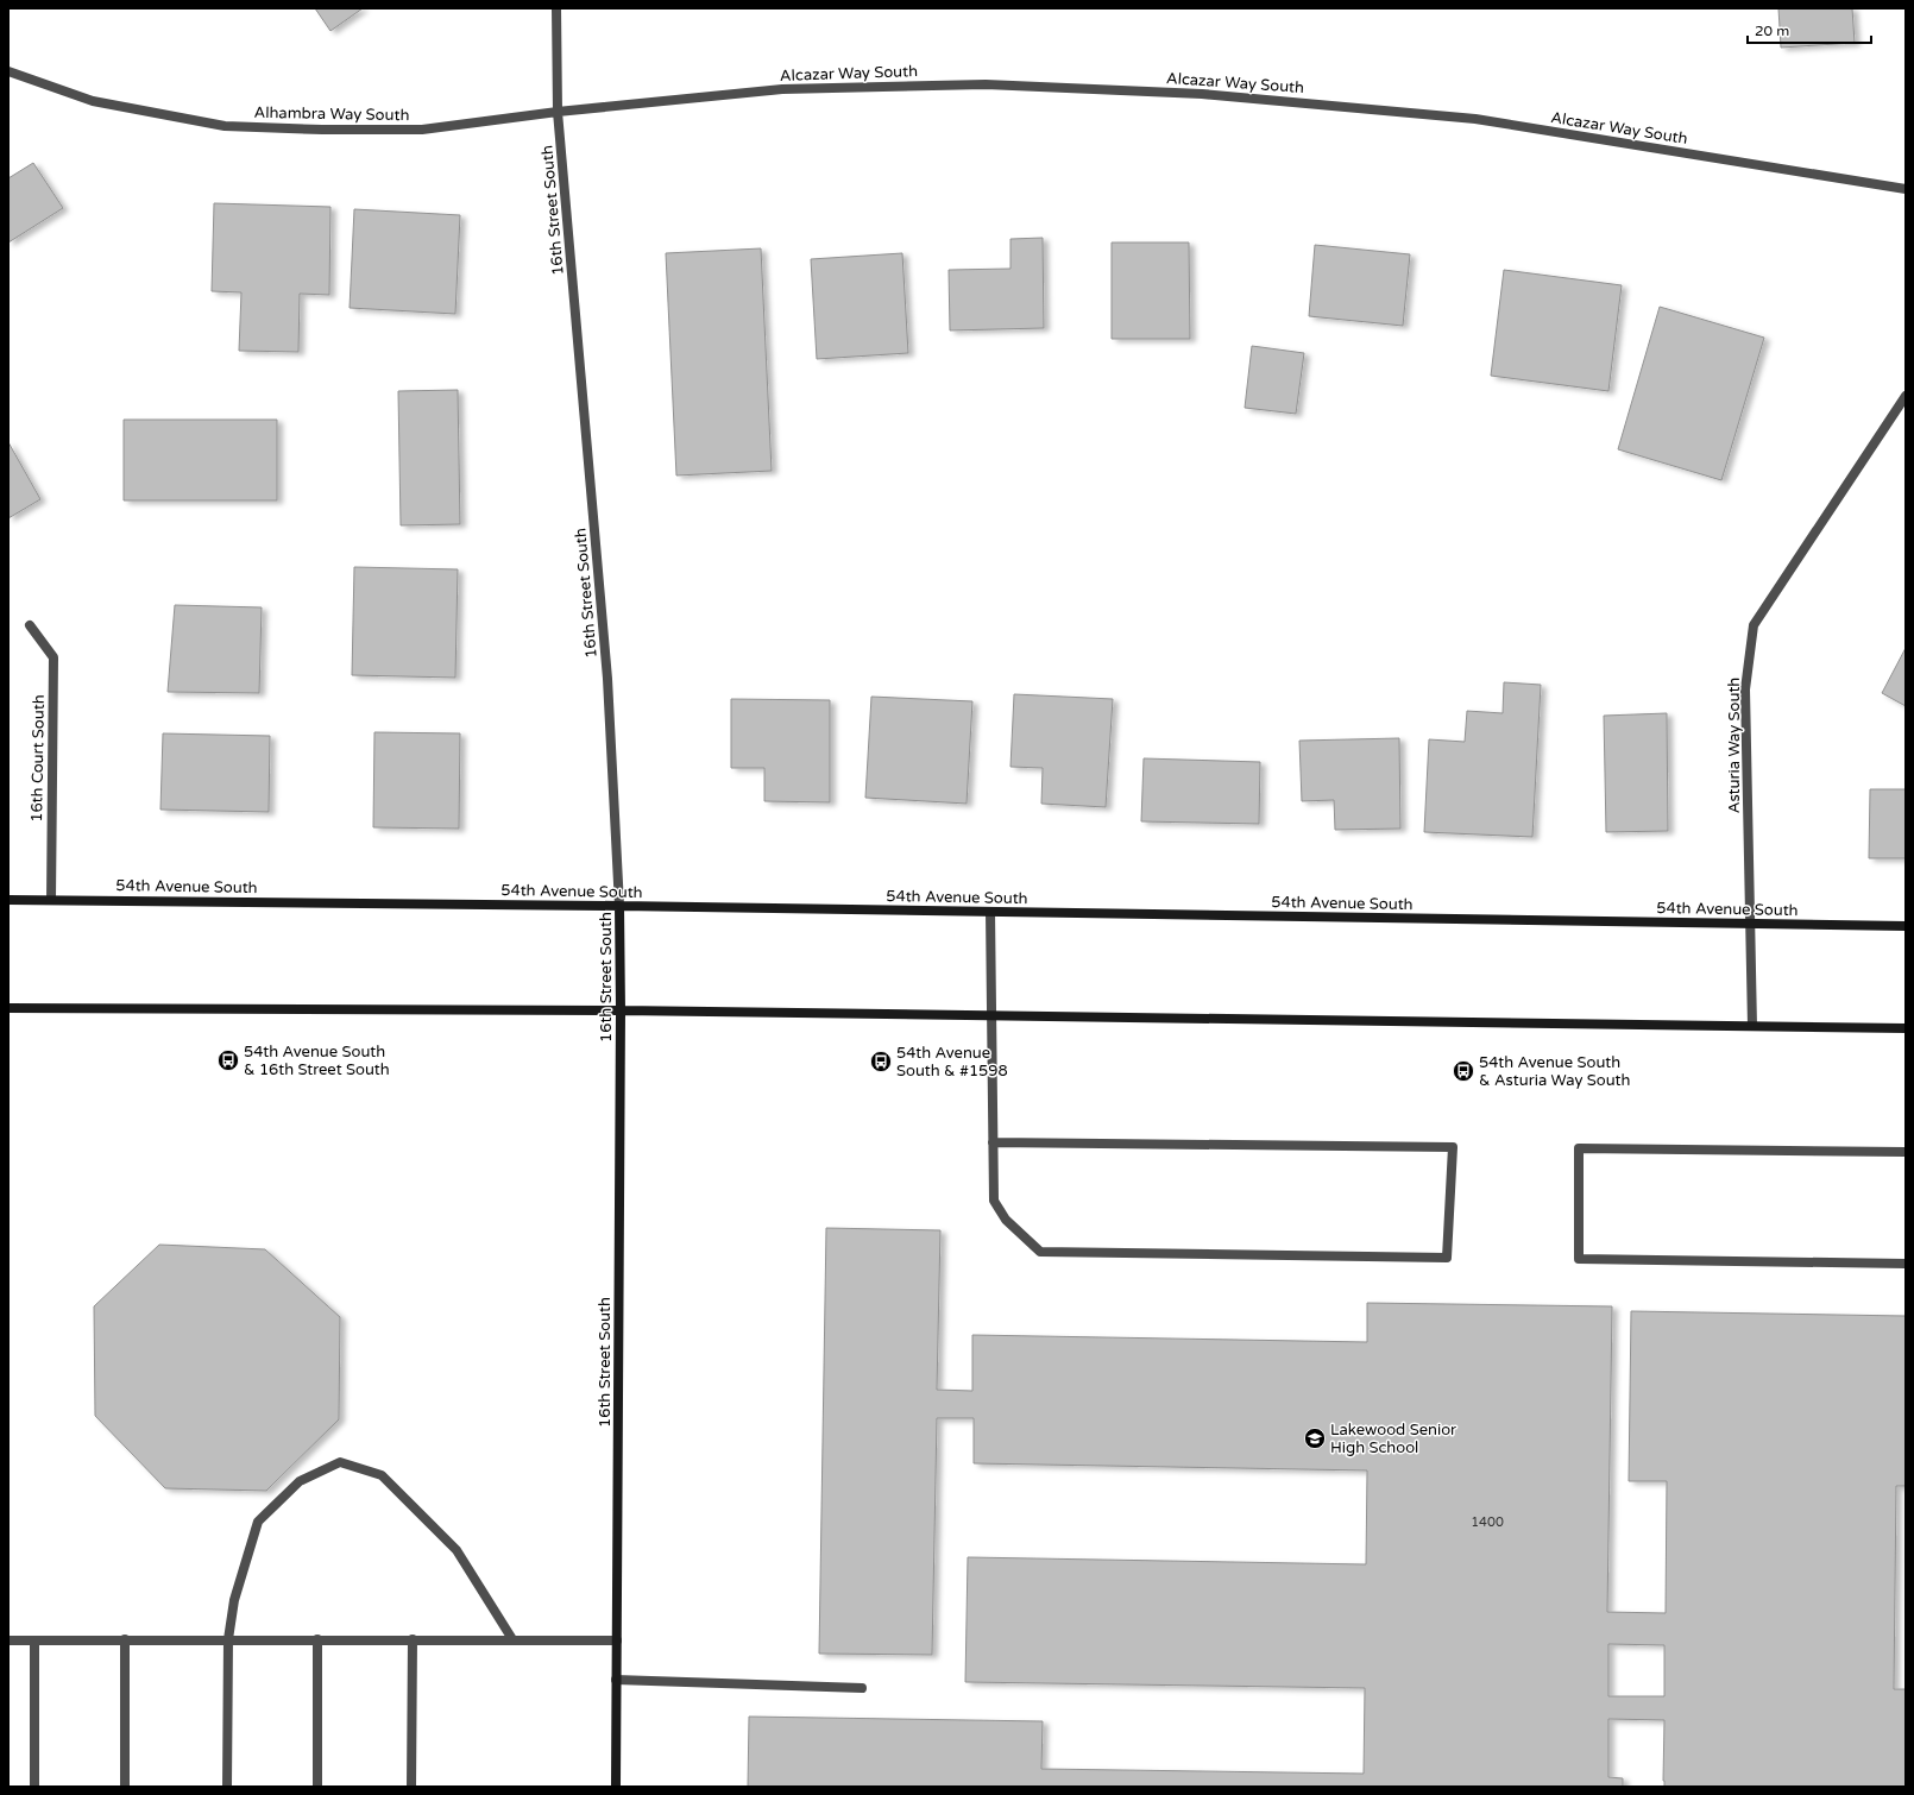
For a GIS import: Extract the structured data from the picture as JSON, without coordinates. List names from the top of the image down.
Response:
{
  "streets": {
    "main road": ["16th Street South", "54th Avenue South"],
    "street": [
      "Alcazar Way South",
      "Alhambra Way South",
      "Asturia Way South",
      "16th Court South"
    ]
  },
  "crossings": [
    ["Alcazar Way South", "Alhambra Way South"],
    ["Alcazar Way South", "16th Street South"],
    ["Alhambra Way South", "16th Street South"],
    ["16th Street South", "54th Avenue South"],
    ["Asturia Way South", "54th Avenue South"],
    ["16th Court South", "54th Avenue South"]
  ],
  "places": {
    "bus stop": ["54th Avenue South & 16th Street South", "54th Avenue South & #1598", "54th Avenue South & Asturia Way South"],
    "school or university": ["Lakewood Senior High School"]
  },
  "house_numbers": ["1400"],
  "scale_bar": "20 m"
}
